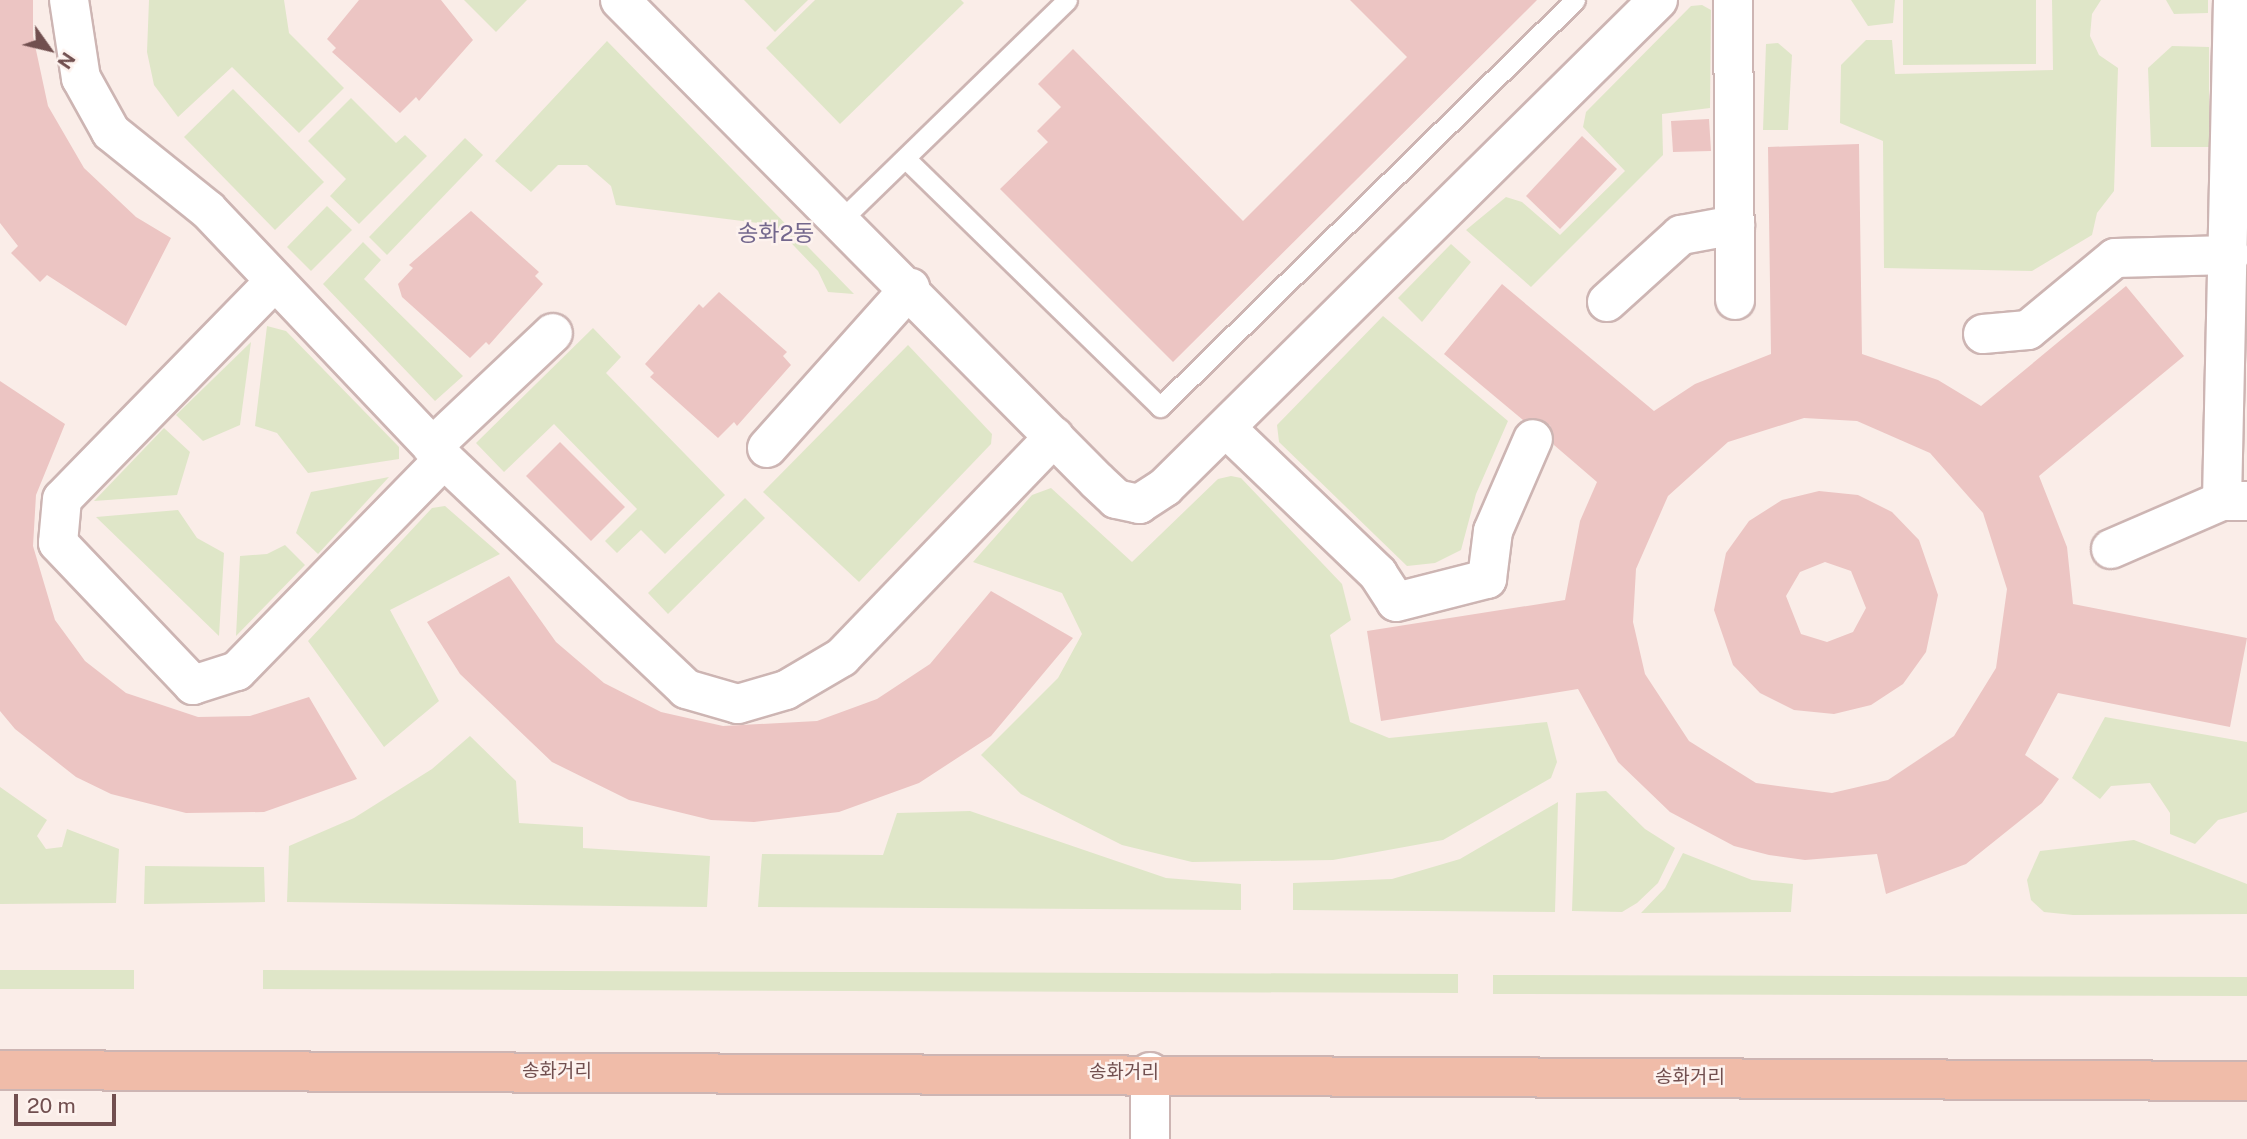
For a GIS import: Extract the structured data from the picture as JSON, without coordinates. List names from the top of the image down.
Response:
{
  "streets": {
    "main road": ["송화거리"]
  },
  "districts": ["송화2동"],
  "scale_bar": "20 m",
  "north": "bottom right"
}
